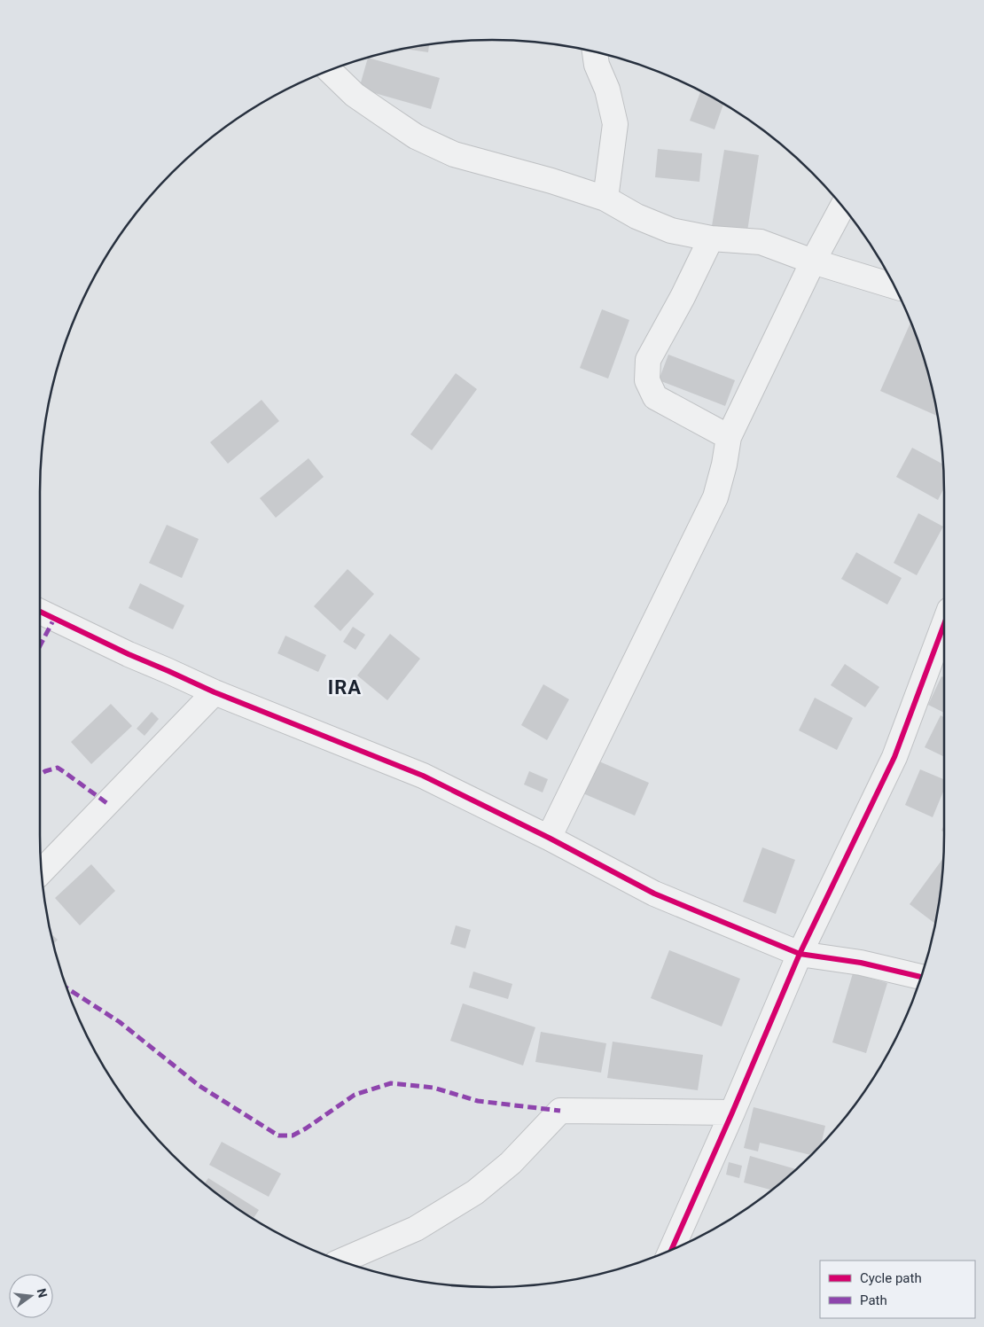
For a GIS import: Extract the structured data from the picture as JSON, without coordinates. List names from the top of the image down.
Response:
{
  "districts": ["IRA"],
  "legend": ["Cycle path", "Path"],
  "north": "right"
}
